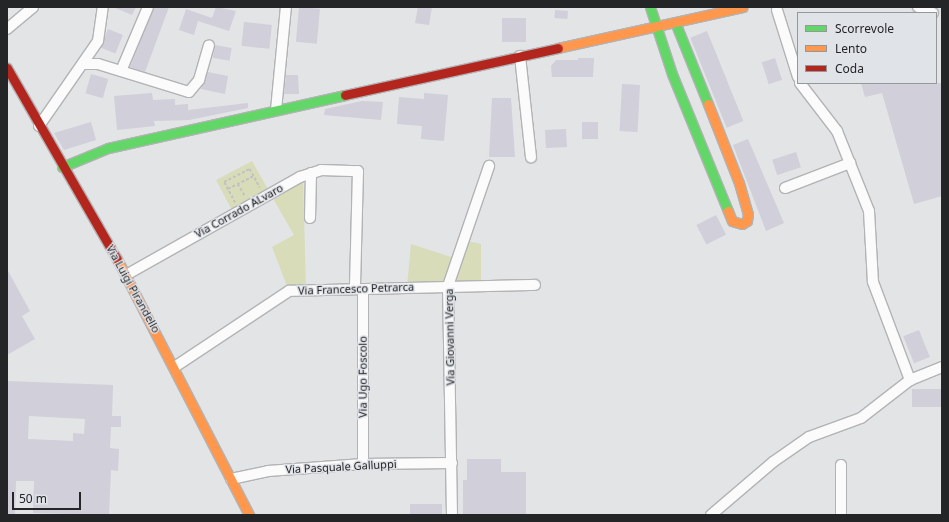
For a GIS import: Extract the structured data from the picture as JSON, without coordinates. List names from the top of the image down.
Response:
{
  "streets": {
    "street": [
      "Via Corrado ALvaro",
      "Via Luigi Pirandello",
      "Via Francesco Petrarca",
      "Via Giovanni Verga",
      "Via Ugo Foscolo",
      "Via Pasquale Galluppi"
    ]
  },
  "crossings": [
    ["Via Corrado ALvaro", "Via Luigi Pirandello"],
    ["Via Corrado ALvaro", "Via Ugo Foscolo"],
    ["Via Luigi Pirandello", "Via Francesco Petrarca"],
    ["Via Luigi Pirandello", "Via Pasquale Galluppi"],
    ["Via Francesco Petrarca", "Via Giovanni Verga"],
    ["Via Francesco Petrarca", "Via Ugo Foscolo"],
    ["Via Giovanni Verga", "Via Pasquale Galluppi"],
    ["Via Ugo Foscolo", "Via Pasquale Galluppi"]
  ],
  "legend": ["Scorrevole", "Lento", "Coda"],
  "scale_bar": "50 m"
}
